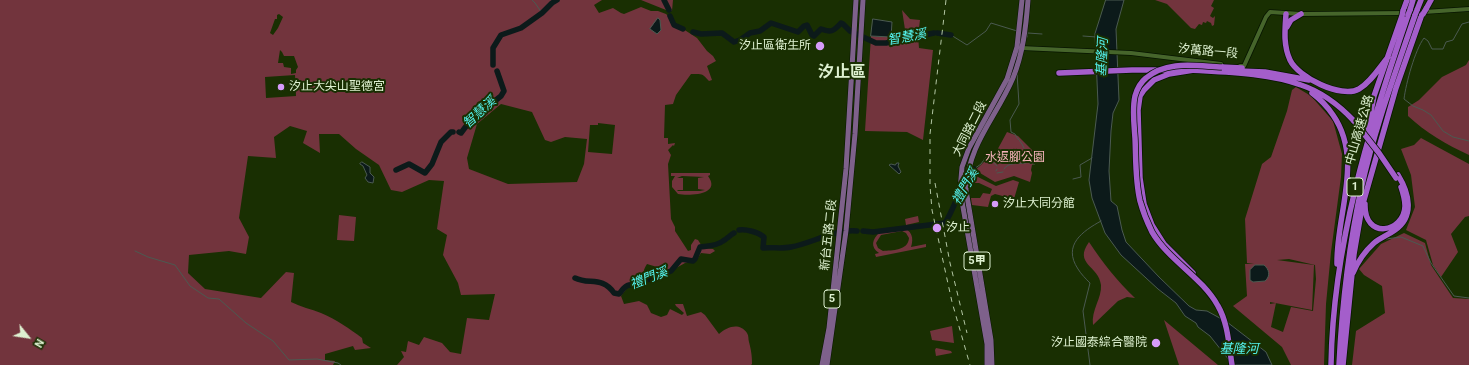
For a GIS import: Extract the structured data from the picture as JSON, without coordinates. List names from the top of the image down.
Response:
{
  "streets": {
    "highway": ["中山高速公路", "1"],
    "main road": [
      "大同路二段",
      "新台五路二段",
      "5甲",
      "5"
    ],
    "street": ["汐萬路一段"]
  },
  "crossings": [
    ["汐萬路一段", "大同路二段"]
  ],
  "districts": ["汐止區"],
  "water": ["智慧溪", "基隆河", "禮門溪"],
  "parks": ["水返腳公園"],
  "places": [
    "汐止區衛生所",
    "汐止大尖山聖德宮",
    "汐止大同分館",
    "汐止",
    "汐止國泰綜合醫院"
  ],
  "north": "bottom right"
}
